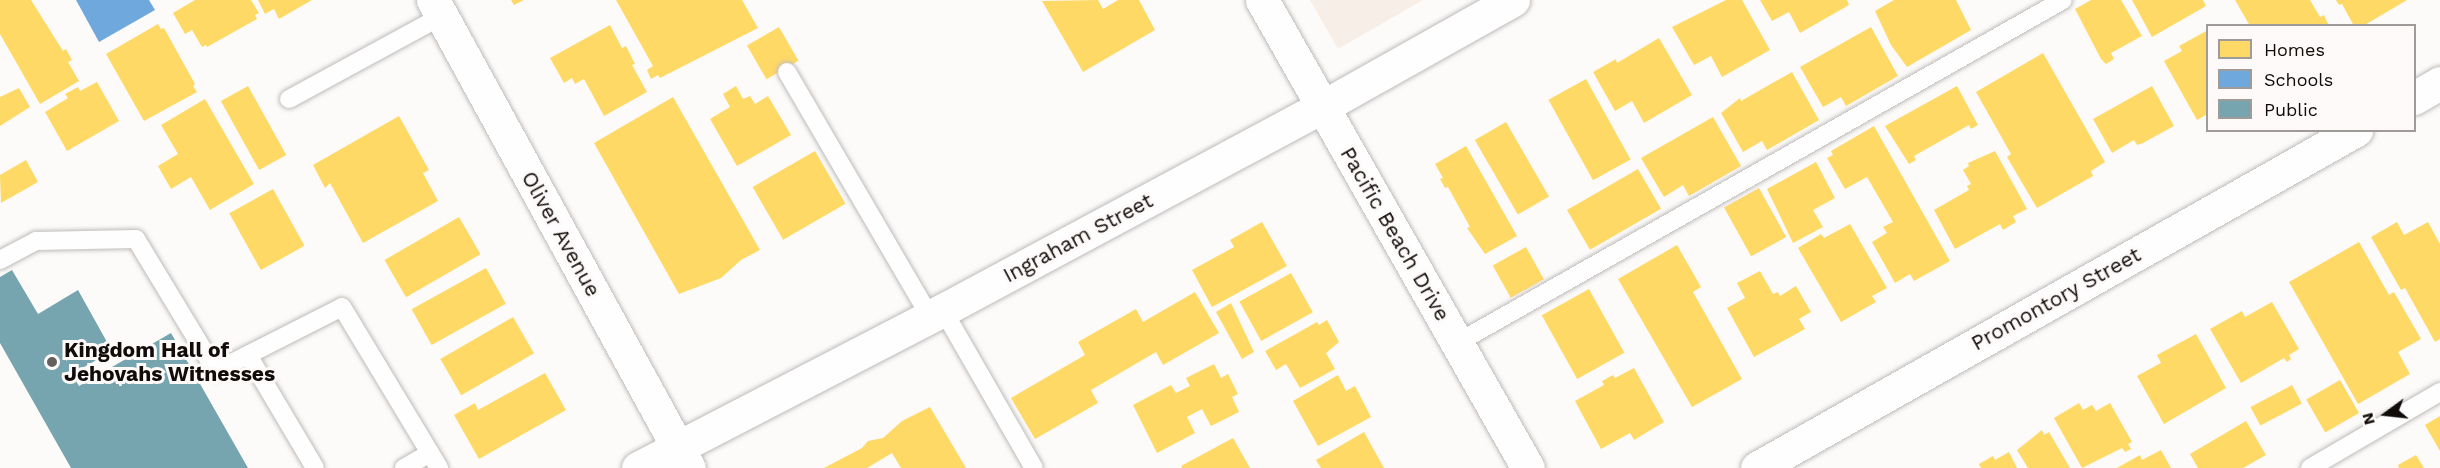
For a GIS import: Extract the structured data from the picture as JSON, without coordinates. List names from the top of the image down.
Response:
{
  "streets": {
    "street": [
      "Oliver Avenue",
      "Pacific Beach Drive",
      "Ingraham Street",
      "Promontory Street"
    ]
  },
  "crossings": [
    ["Oliver Avenue", "Ingraham Street"],
    ["Pacific Beach Drive", "Ingraham Street"]
  ],
  "places": ["Kingdom Hall of Jehovahs Witnesses"],
  "legend": ["Homes", "Schools", "Public"],
  "north": "left"
}
